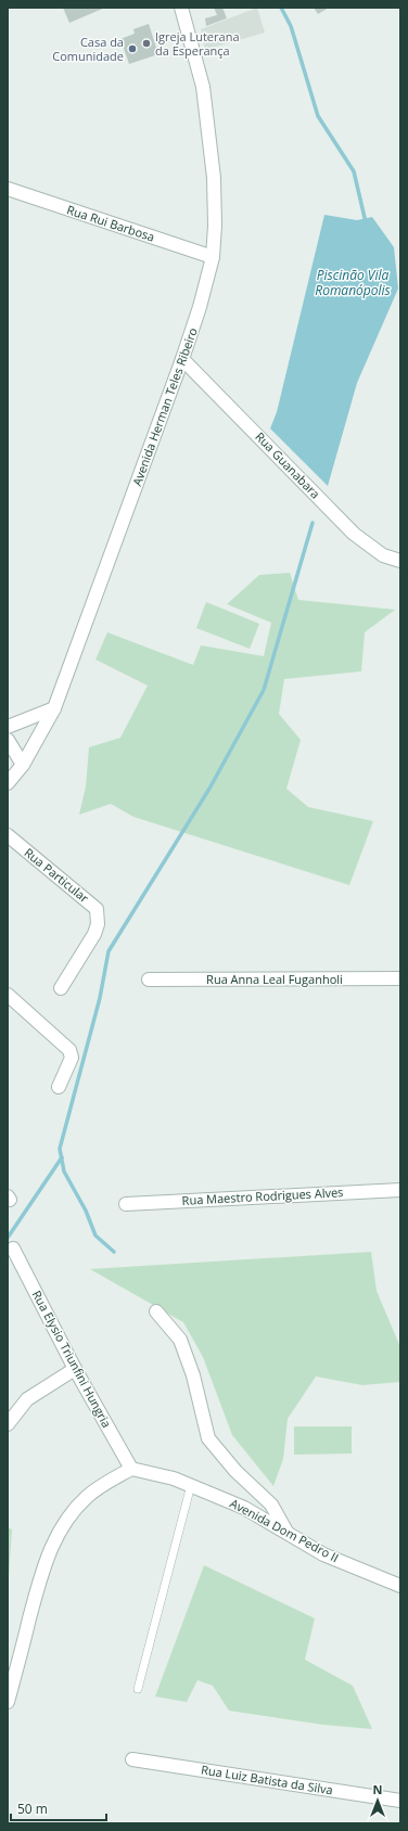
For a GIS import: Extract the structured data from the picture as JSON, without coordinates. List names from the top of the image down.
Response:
{
  "streets": {
    "street": [
      "Rua Rui Barbosa",
      "Avenida Herman Teles Ribeiro",
      "Rua Guanabara",
      "Rua Particular",
      "Rua Anna Leal Fuganholi",
      "Rua Maestro Rodrigues Alves",
      "Rua Elysio Triunfini Hungria",
      "Avenida Dom Pedro II",
      "Rua Luiz Batista da Silva"
    ]
  },
  "crossings": [
    ["Rua Rui Barbosa", "Avenida Herman Teles Ribeiro"],
    ["Avenida Herman Teles Ribeiro", "Rua Guanabara"],
    ["Rua Elysio Triunfini Hungria", "Avenida Dom Pedro II"]
  ],
  "water": ["Piscinão Vila Romanópolis"],
  "places": ["Igreja Luterana da Esperança", "Casa da Comunidade"],
  "scale_bar": "50 m",
  "north": "top"
}
